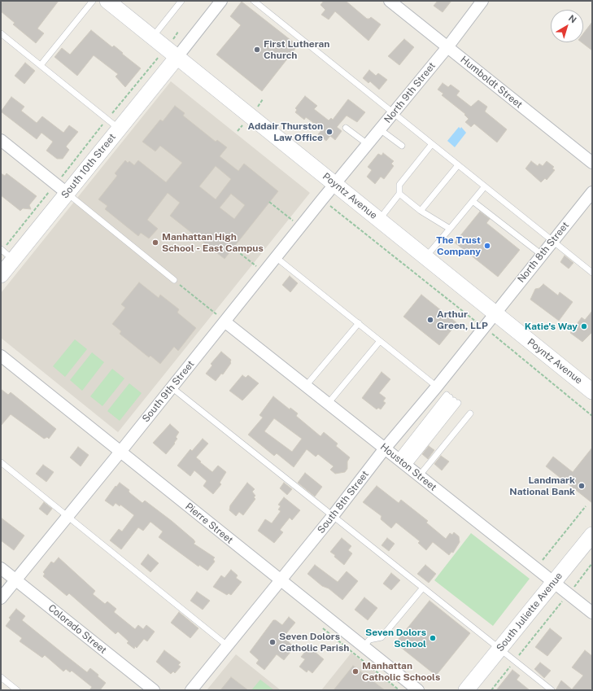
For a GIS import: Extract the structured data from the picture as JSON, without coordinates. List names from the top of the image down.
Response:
{
  "streets": {
    "street": [
      "Humboldt Street",
      "North 9th Street",
      "South 10th Street",
      "Poyntz Avenue",
      "North 8th Street",
      "South 9th Street",
      "Houston Street",
      "South 8th Street",
      "Pierre Street",
      "South Juliette Avenue",
      "Colorado Street"
    ]
  },
  "crossings": [
    ["Humboldt Street", "North 9th Street"],
    ["North 9th Street", "Poyntz Avenue"],
    ["North 9th Street", "South 9th Street"],
    ["South 10th Street", "Poyntz Avenue"],
    ["Poyntz Avenue", "North 8th Street"],
    ["Poyntz Avenue", "South 9th Street"],
    ["Poyntz Avenue", "South 8th Street"],
    ["North 8th Street", "South 8th Street"],
    ["South 9th Street", "Houston Street"],
    ["South 9th Street", "Pierre Street"],
    ["South 9th Street", "Colorado Street"],
    ["Houston Street", "South 8th Street"],
    ["Houston Street", "South Juliette Avenue"],
    ["South 8th Street", "Pierre Street"]
  ],
  "places": [
    "First Lutheran Church",
    "Addair Thurston Law Office",
    "Manhattan High School - East Campus",
    "The Trust Company",
    "Arthur Green, LLP",
    "Katie's Way",
    "Landmark National Bank",
    "Seven Dolors School",
    "Seven Dolors Catholic Parish",
    "Manhattan Catholic Schools"
  ],
  "north": "top right"
}
